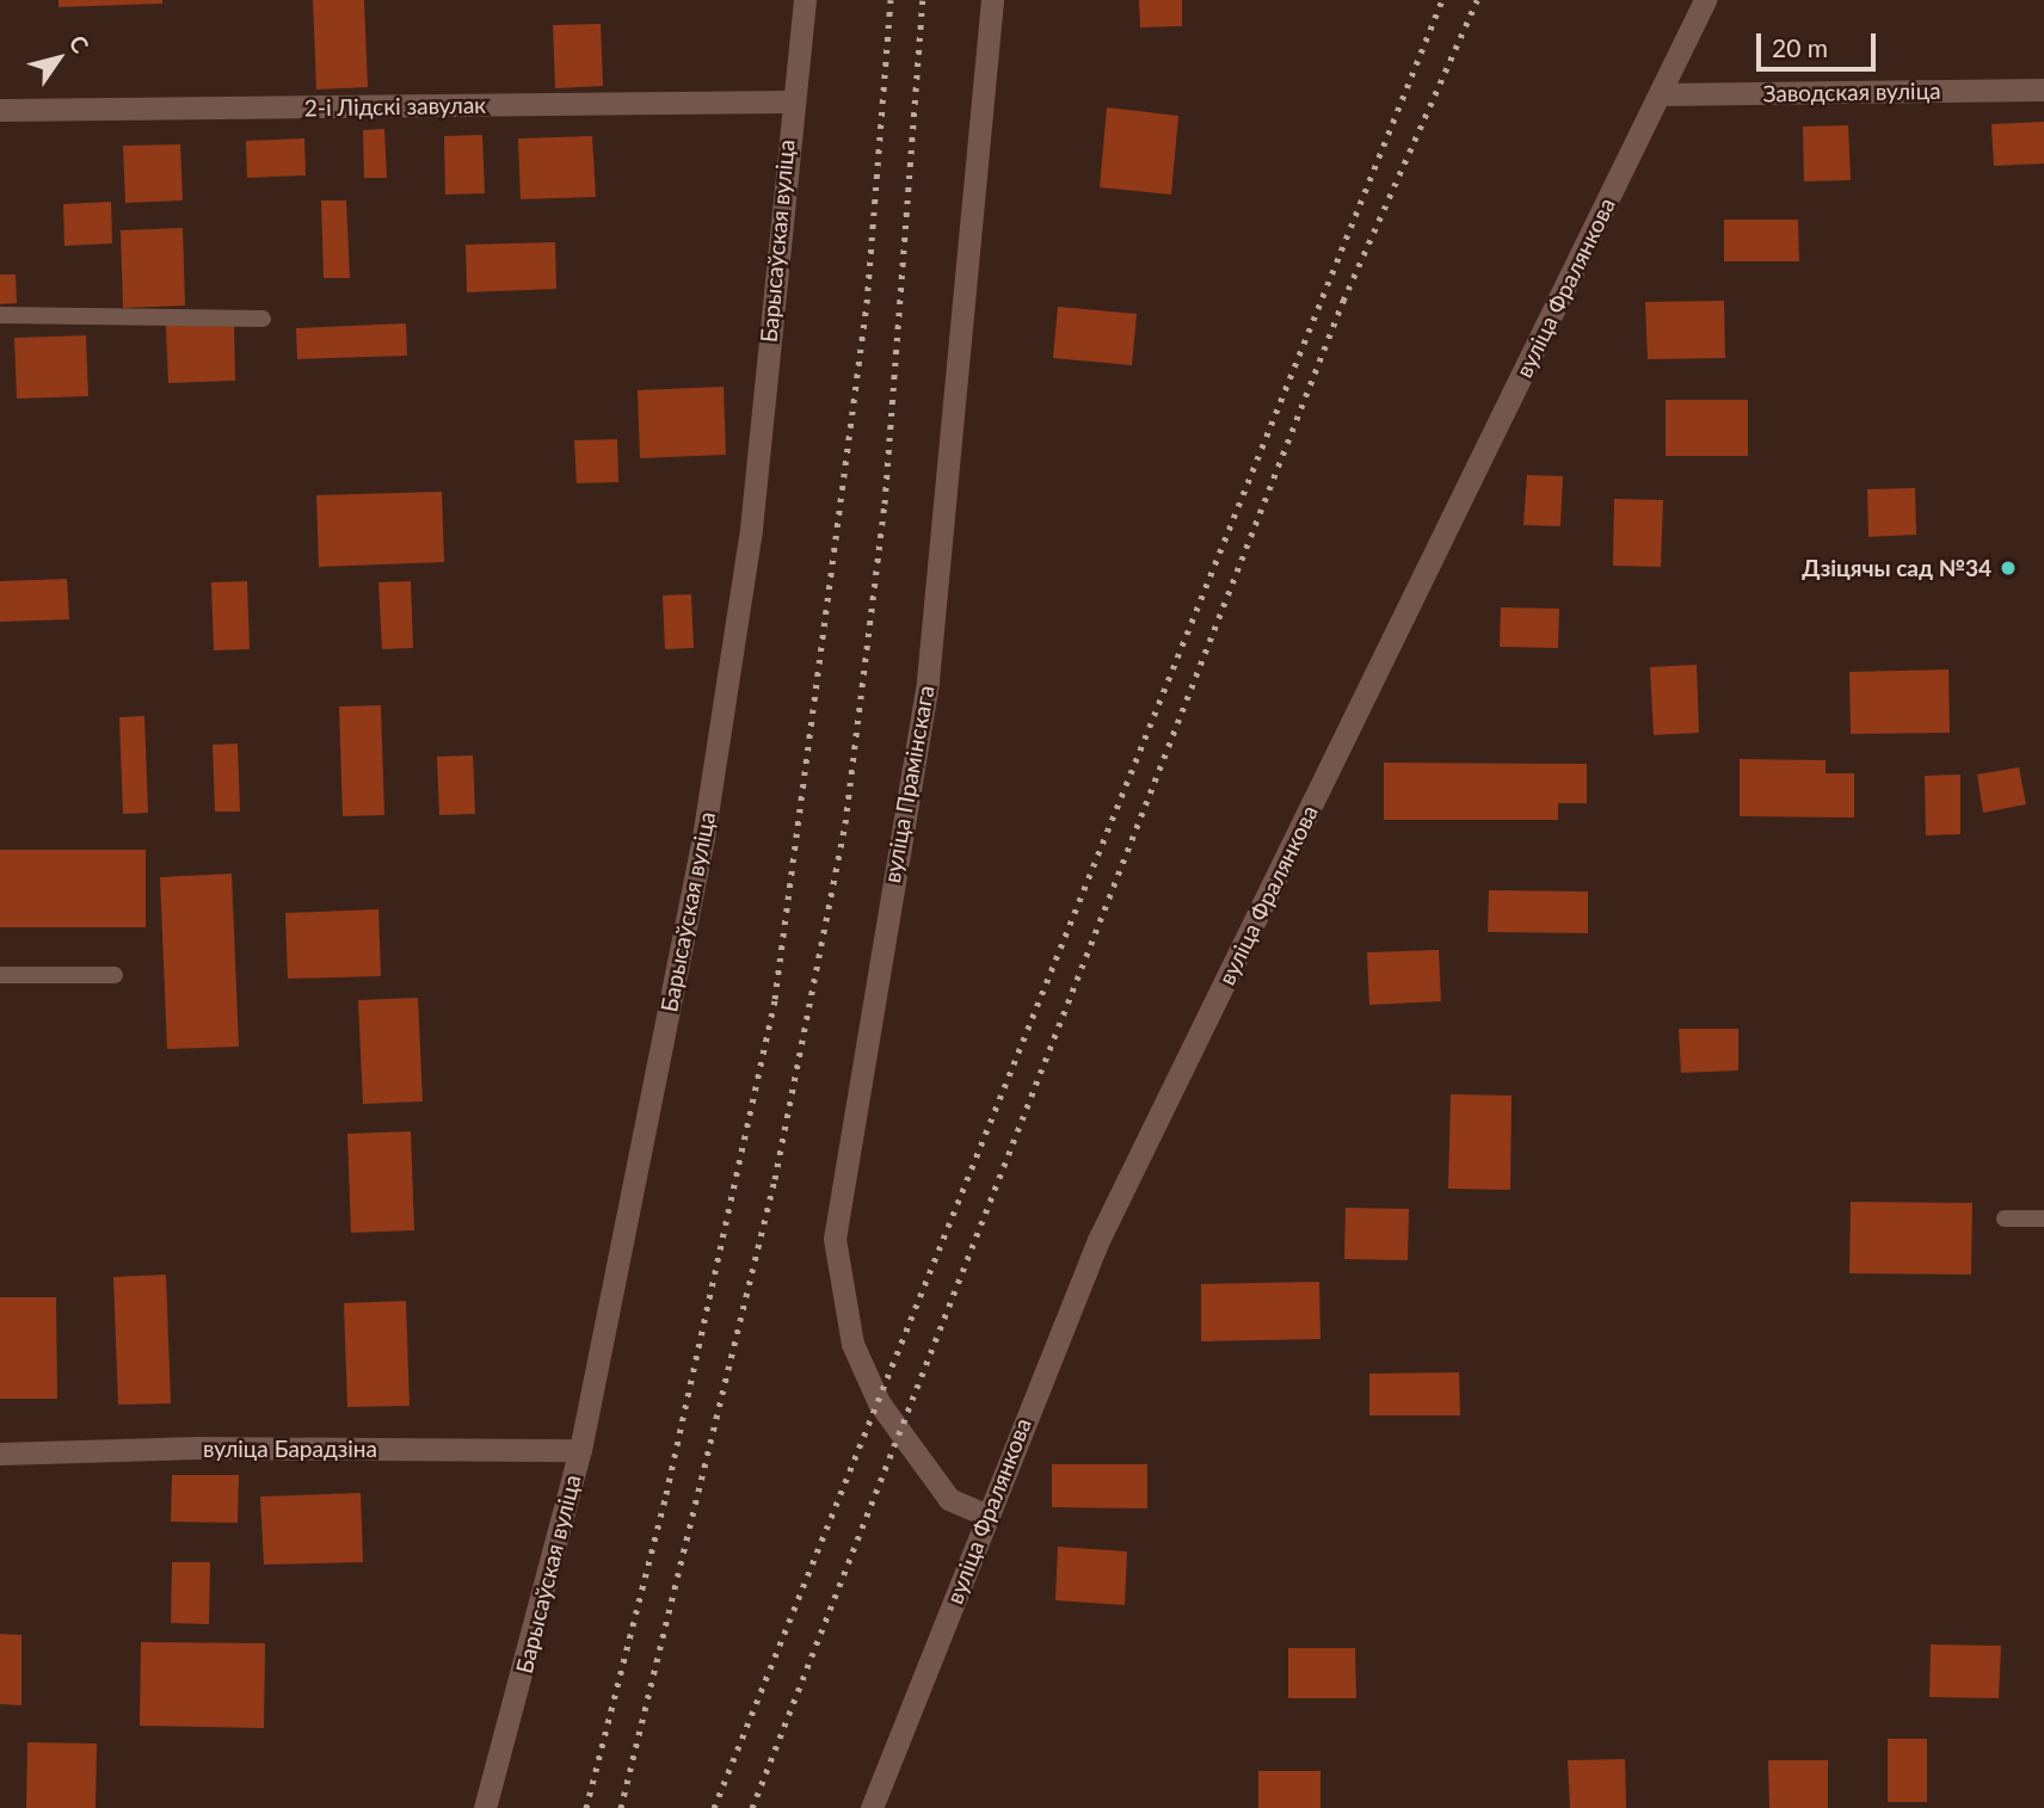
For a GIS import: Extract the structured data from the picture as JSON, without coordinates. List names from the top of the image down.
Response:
{
  "streets": {
    "street": [
      "Заводская вуліца",
      "2-і Лідскі завулак",
      "Барысаўская вуліца",
      "вуліца Фралянкова",
      "вуліца Прамінскага",
      "вуліца Барадзіна"
    ]
  },
  "crossings": [
    ["Заводская вуліца", "вуліца Фралянкова"],
    ["2-і Лідскі завулак", "Барысаўская вуліца"],
    ["Барысаўская вуліца", "вуліца Барадзіна"],
    ["вуліца Фралянкова", "вуліца Прамінскага"]
  ],
  "places": ["Дзіцячы сад №34"],
  "scale_bar": "20 m",
  "north": "top right"
}
